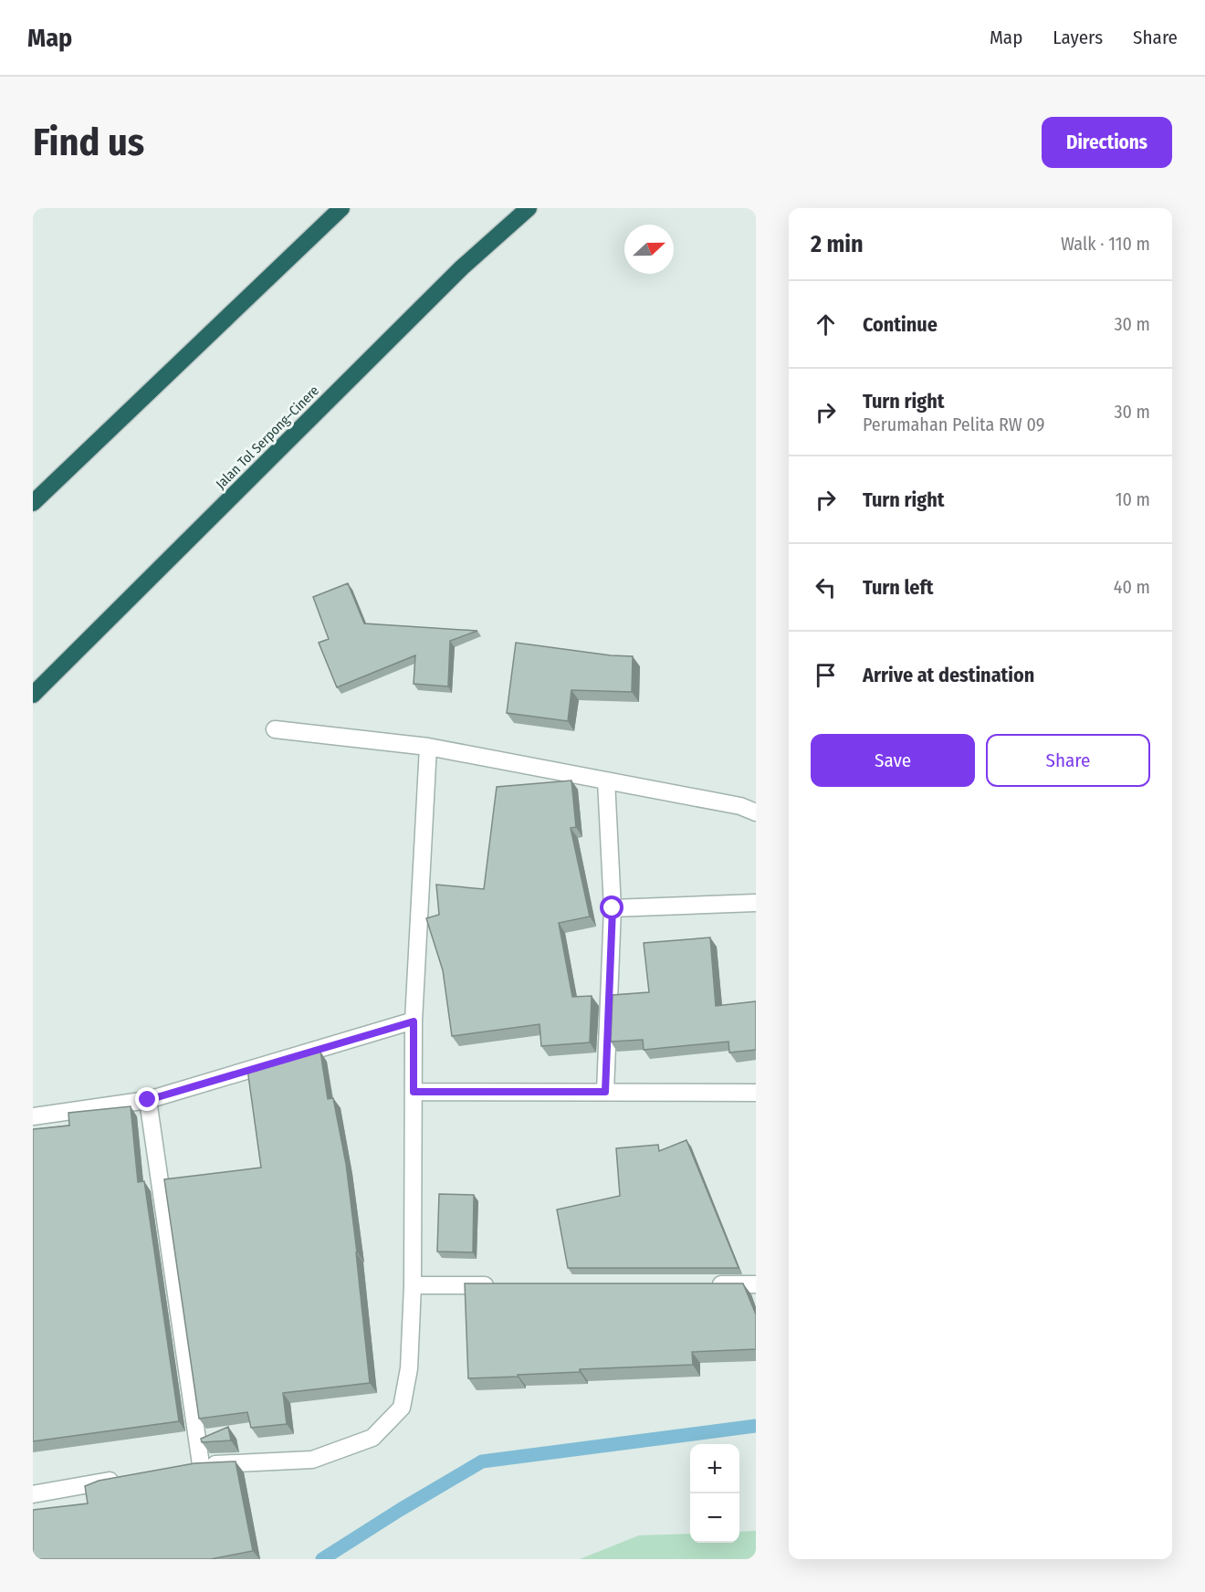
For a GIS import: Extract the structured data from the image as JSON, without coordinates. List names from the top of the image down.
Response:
{
  "streets": {
    "highway": ["Jalan Tol Serpong–Cinere"]
  },
  "north": "right",
  "page": {
    "header": "Map",
    "nav": ["Map", "Layers", "Share"],
    "buttons": [
      "Directions",
      ["Save", "Share"]
    ],
    "title": "Find us",
    "heading": ["2 min", "Walk · 110 m"],
    "list": [
      ["Continue", "30 m"],
      ["Turn right", "Perumahan Pelita RW 09", "30 m"],
      ["Turn right", "10 m"],
      ["Turn left", "40 m"],
      "Arrive at destination"
    ],
    "map_buttons": ["+", "−"]
  }
}
